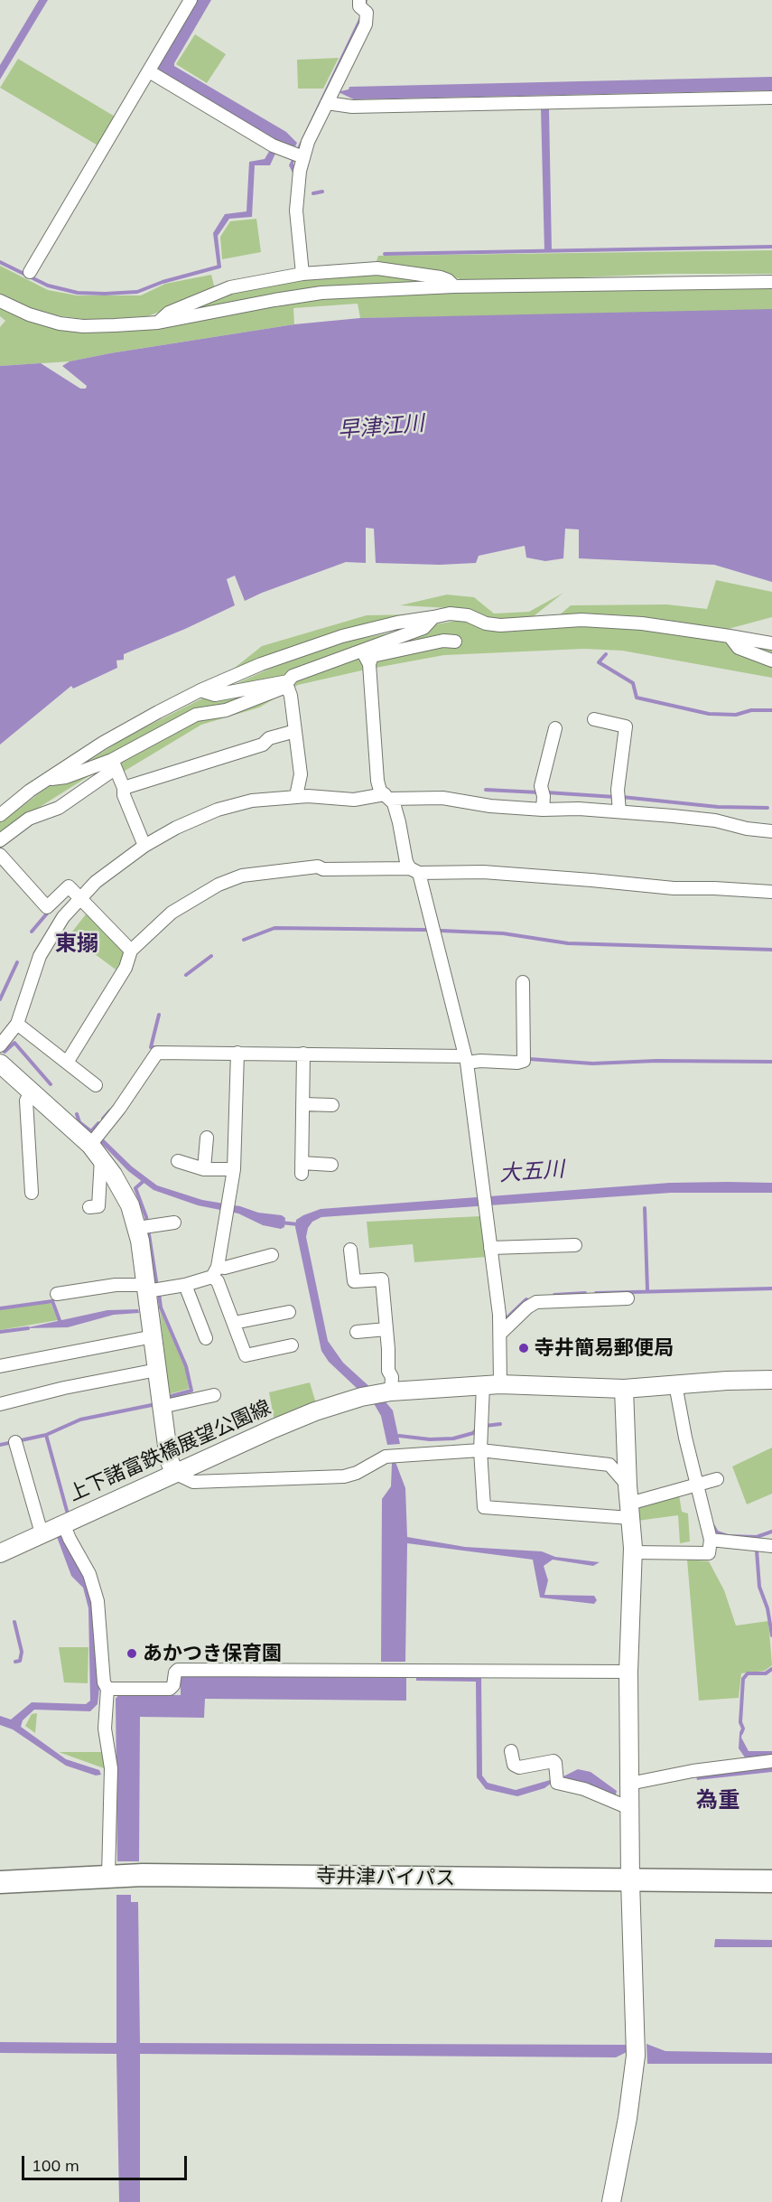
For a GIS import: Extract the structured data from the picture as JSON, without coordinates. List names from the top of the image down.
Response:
{
  "streets": {
    "highway": ["寺井津バイパス"],
    "street": ["上下諸富鉄橋展望公園線"]
  },
  "districts": ["東搦", "為重"],
  "water": ["早津江川", "大五川"],
  "places": ["寺井簡易郵便局", "あかつき保育園"],
  "scale_bar": "100 m"
}
